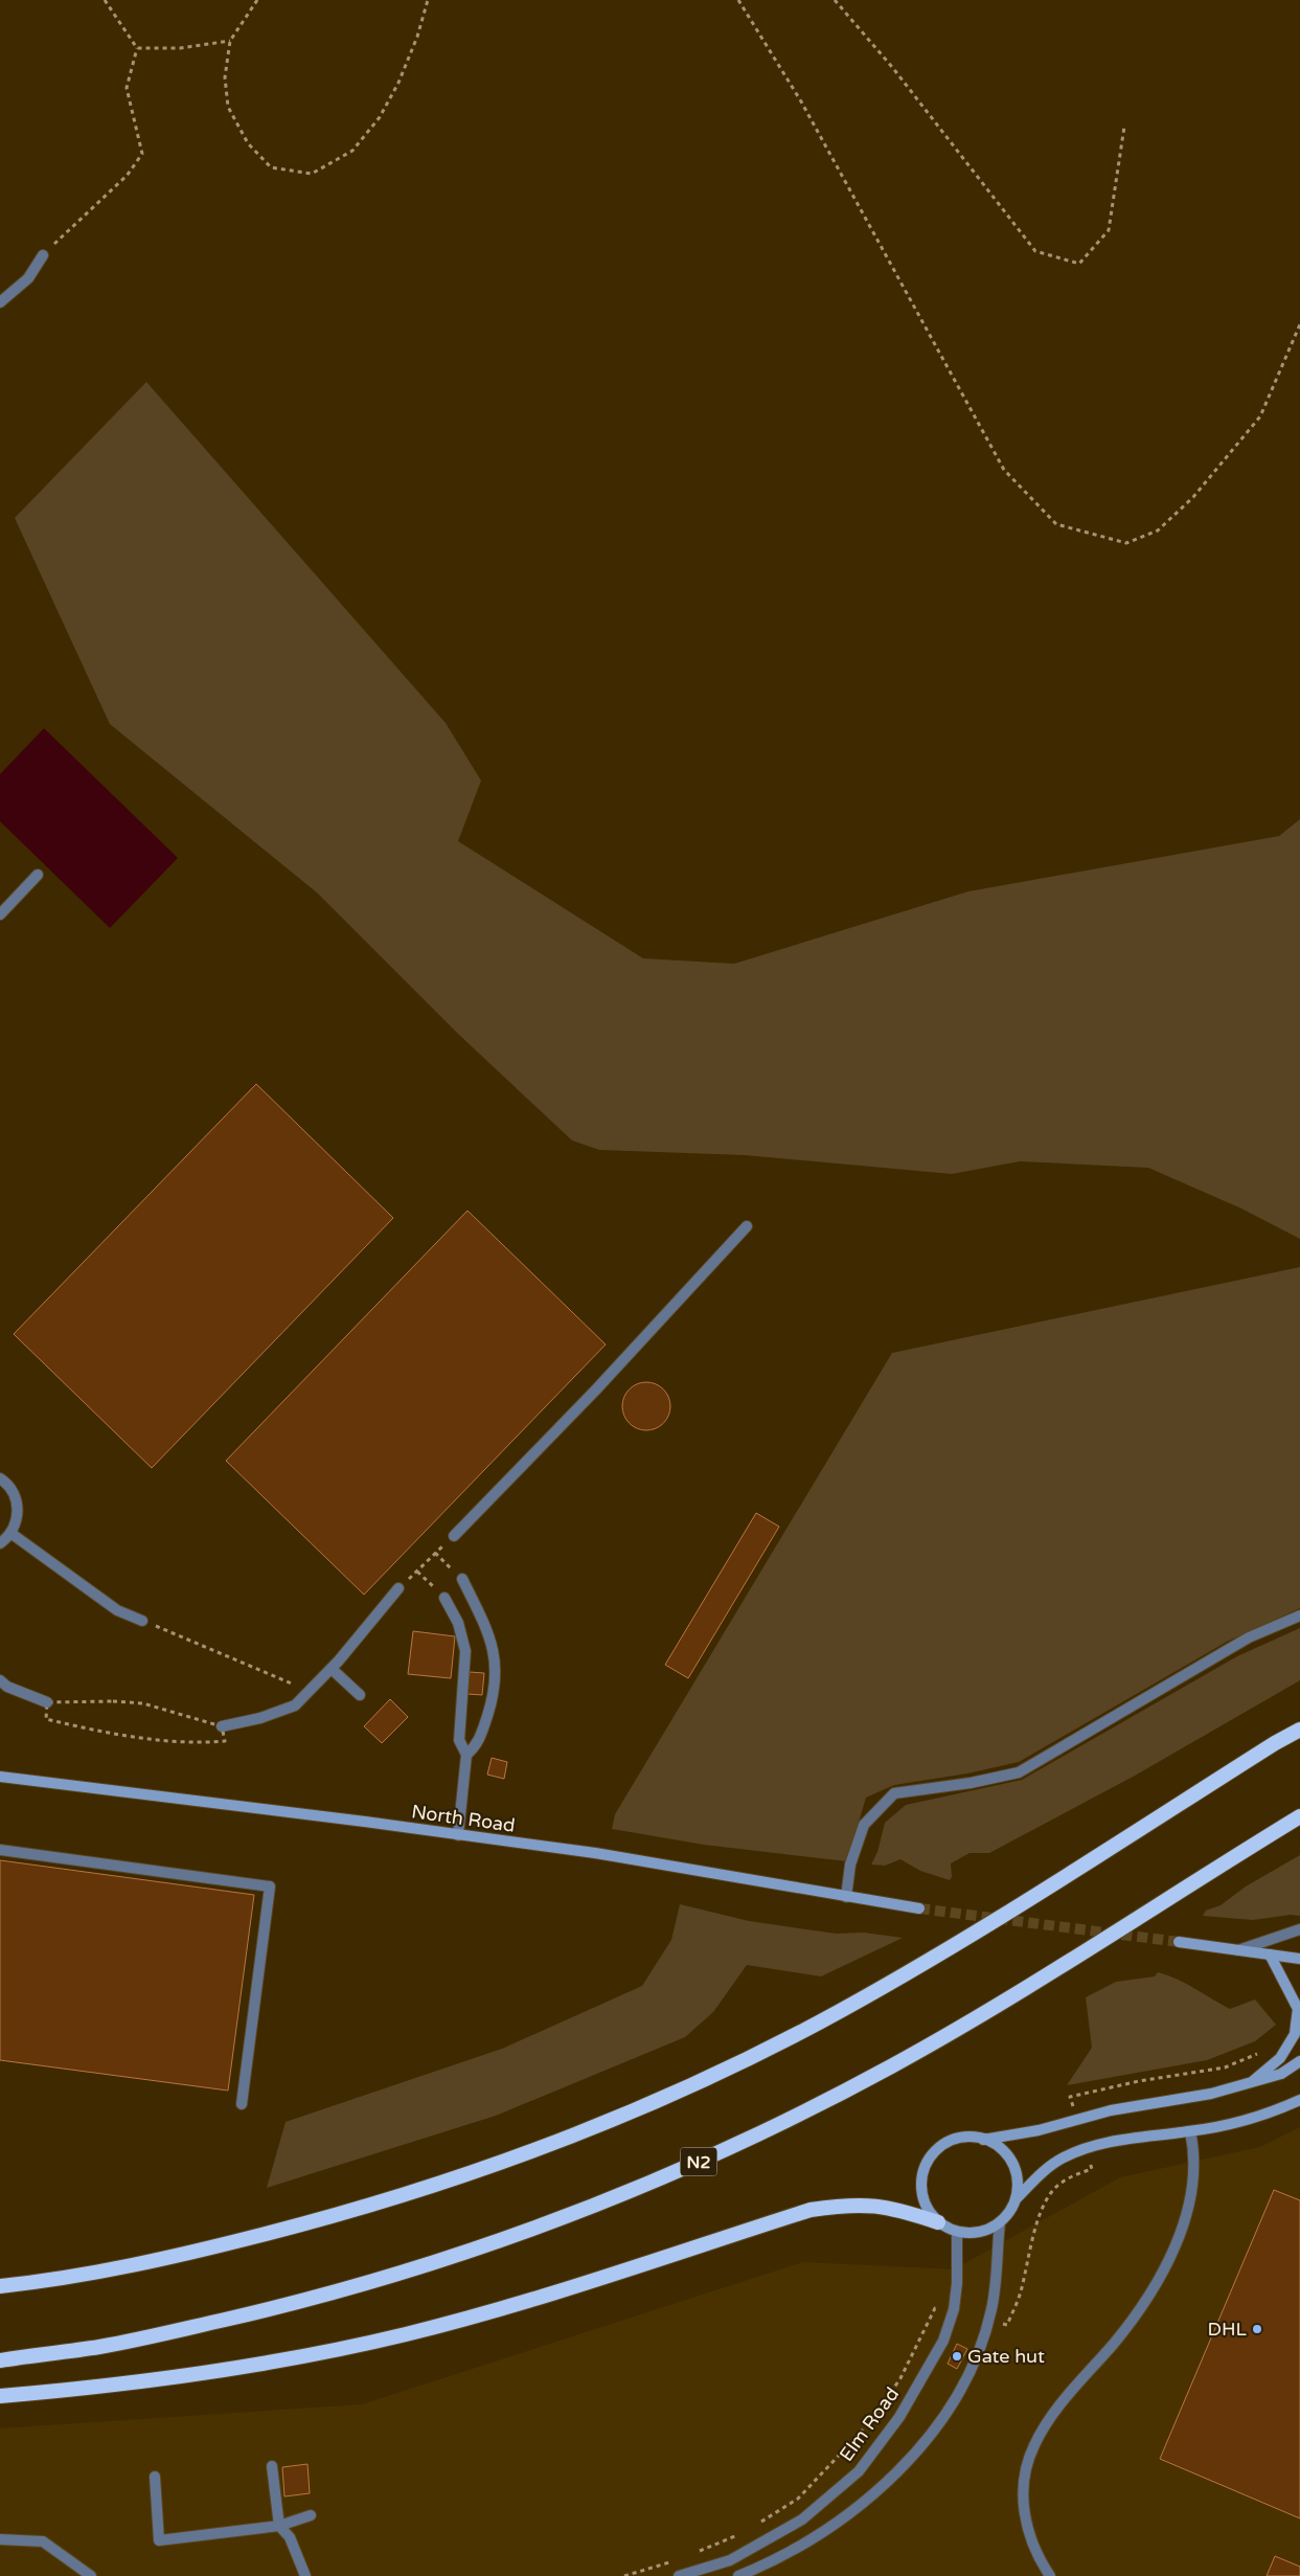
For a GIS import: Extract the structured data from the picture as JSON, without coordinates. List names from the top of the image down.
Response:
{
  "streets": {
    "highway": ["N2"],
    "main road": ["North Road"],
    "street": ["Elm Road"]
  },
  "places": ["DHL", "Gate hut"]
}
